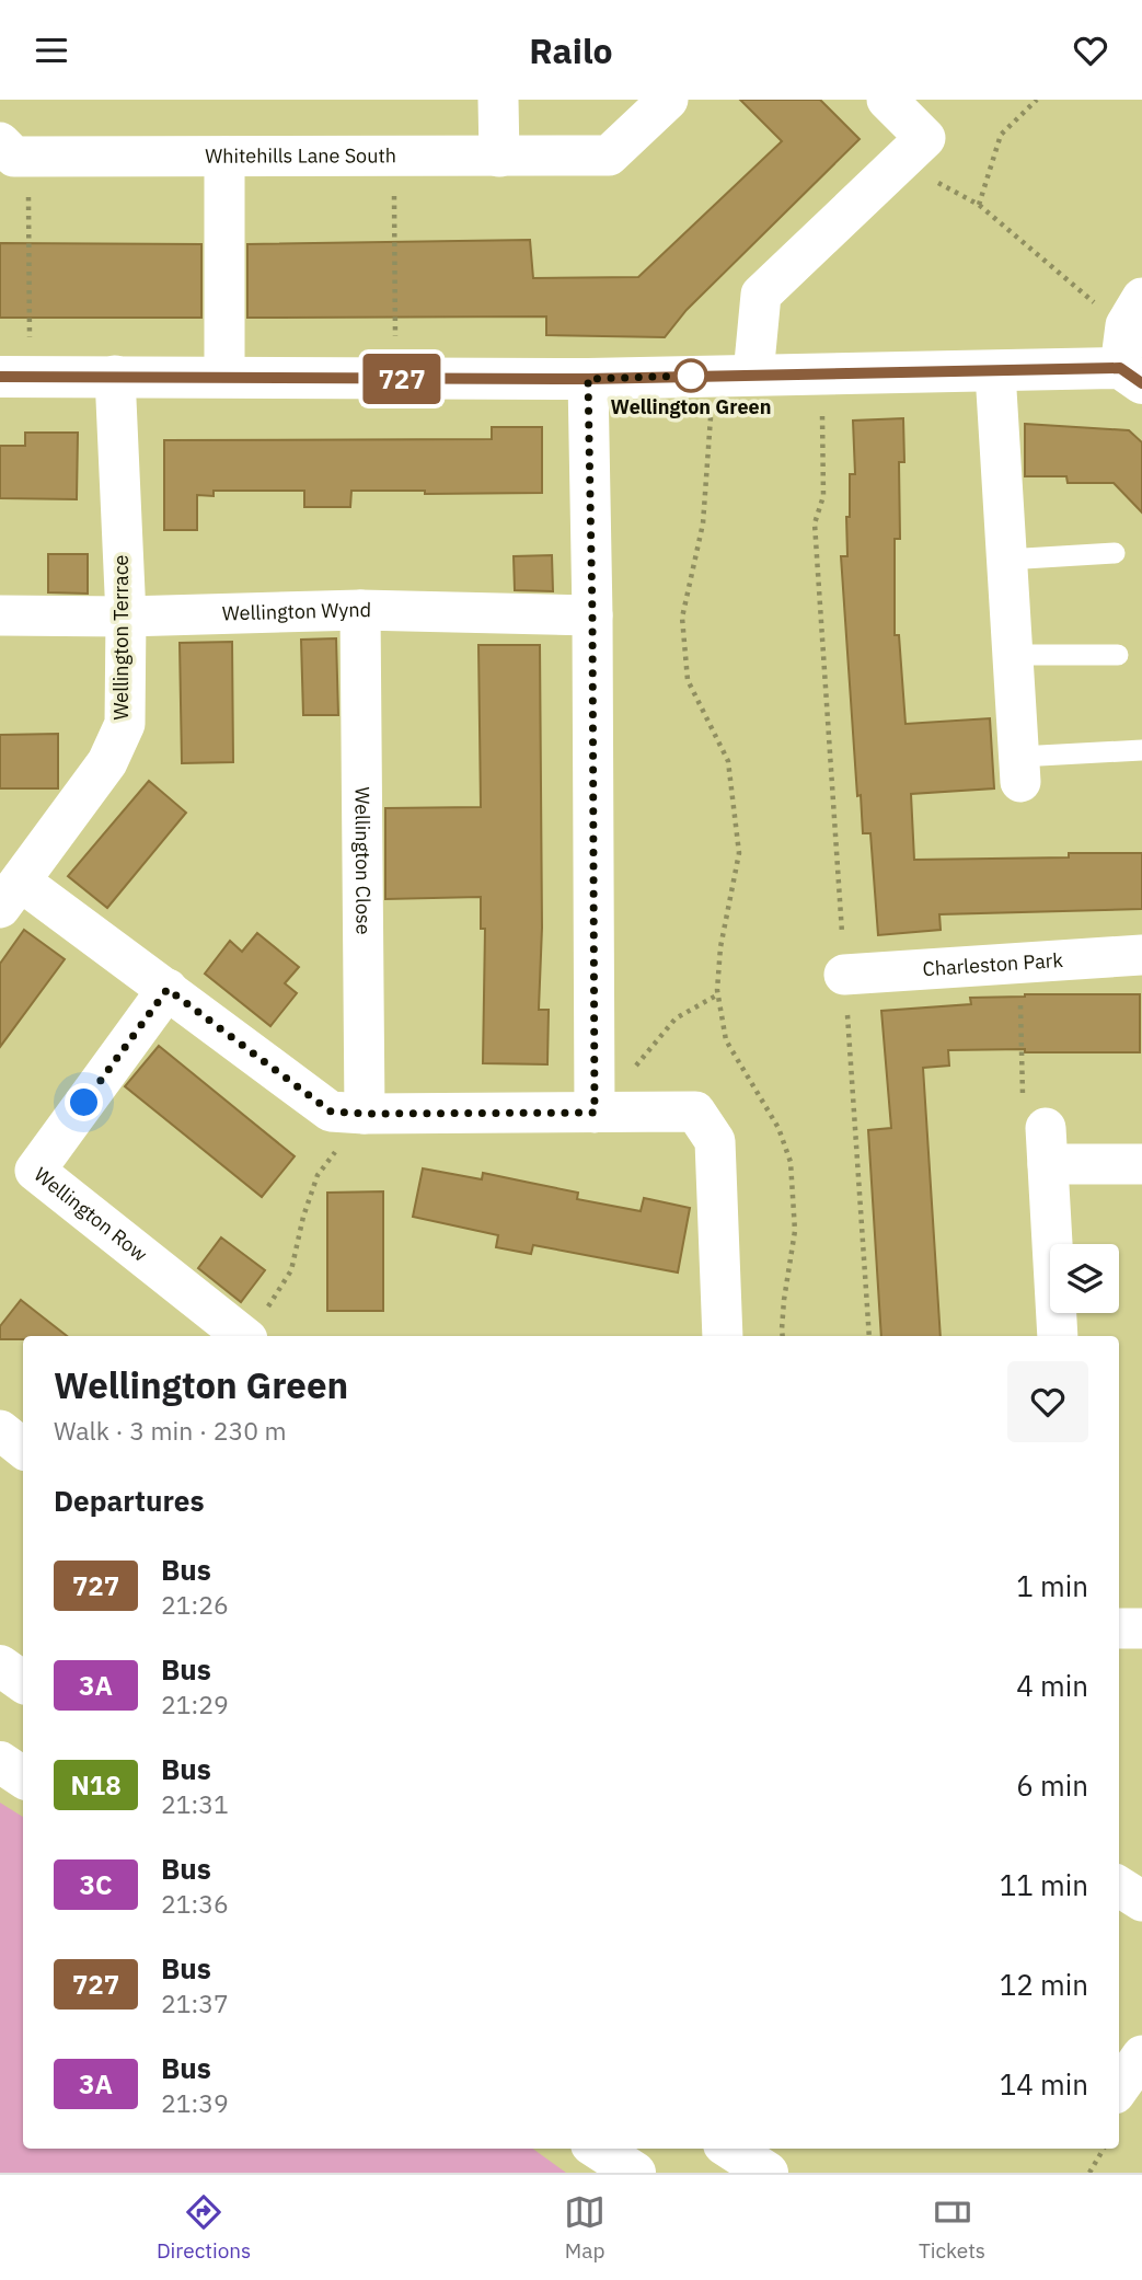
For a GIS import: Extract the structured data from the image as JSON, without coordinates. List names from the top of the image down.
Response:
{
  "streets": {
    "street": [
      "Whitehills Lane South",
      "Wellington Wynd",
      "Wellington Terrace",
      "Wellington Close",
      "Charleston Park",
      "Wellington Row"
    ]
  },
  "crossings": [
    ["Wellington Wynd", "Wellington Terrace"],
    ["Wellington Wynd", "Wellington Close"]
  ],
  "places": ["Wellington Green"],
  "lines": ["bus line 727"],
  "page": {
    "header": "Railo",
    "on_map": "727",
    "heading": [
      ["Wellington Green", "Walk · 3 min · 230 m"],
      "Departures"
    ],
    "list": [
      {
        "mark": "727",
        "name": "Bus",
        "note": "21:26",
        "value": "1 min"
      },
      {
        "mark": "3A",
        "name": "Bus",
        "note": "21:29",
        "value": "4 min"
      },
      {
        "mark": "N18",
        "name": "Bus",
        "note": "21:31",
        "value": "6 min"
      },
      {
        "mark": "3C",
        "name": "Bus",
        "note": "21:36",
        "value": "11 min"
      },
      {
        "mark": "727",
        "name": "Bus",
        "note": "21:37",
        "value": "12 min"
      },
      {
        "mark": "3A",
        "name": "Bus",
        "note": "21:39",
        "value": "14 min"
      }
    ],
    "tabs": ["Directions", "Map", "Tickets"]
  }
}
